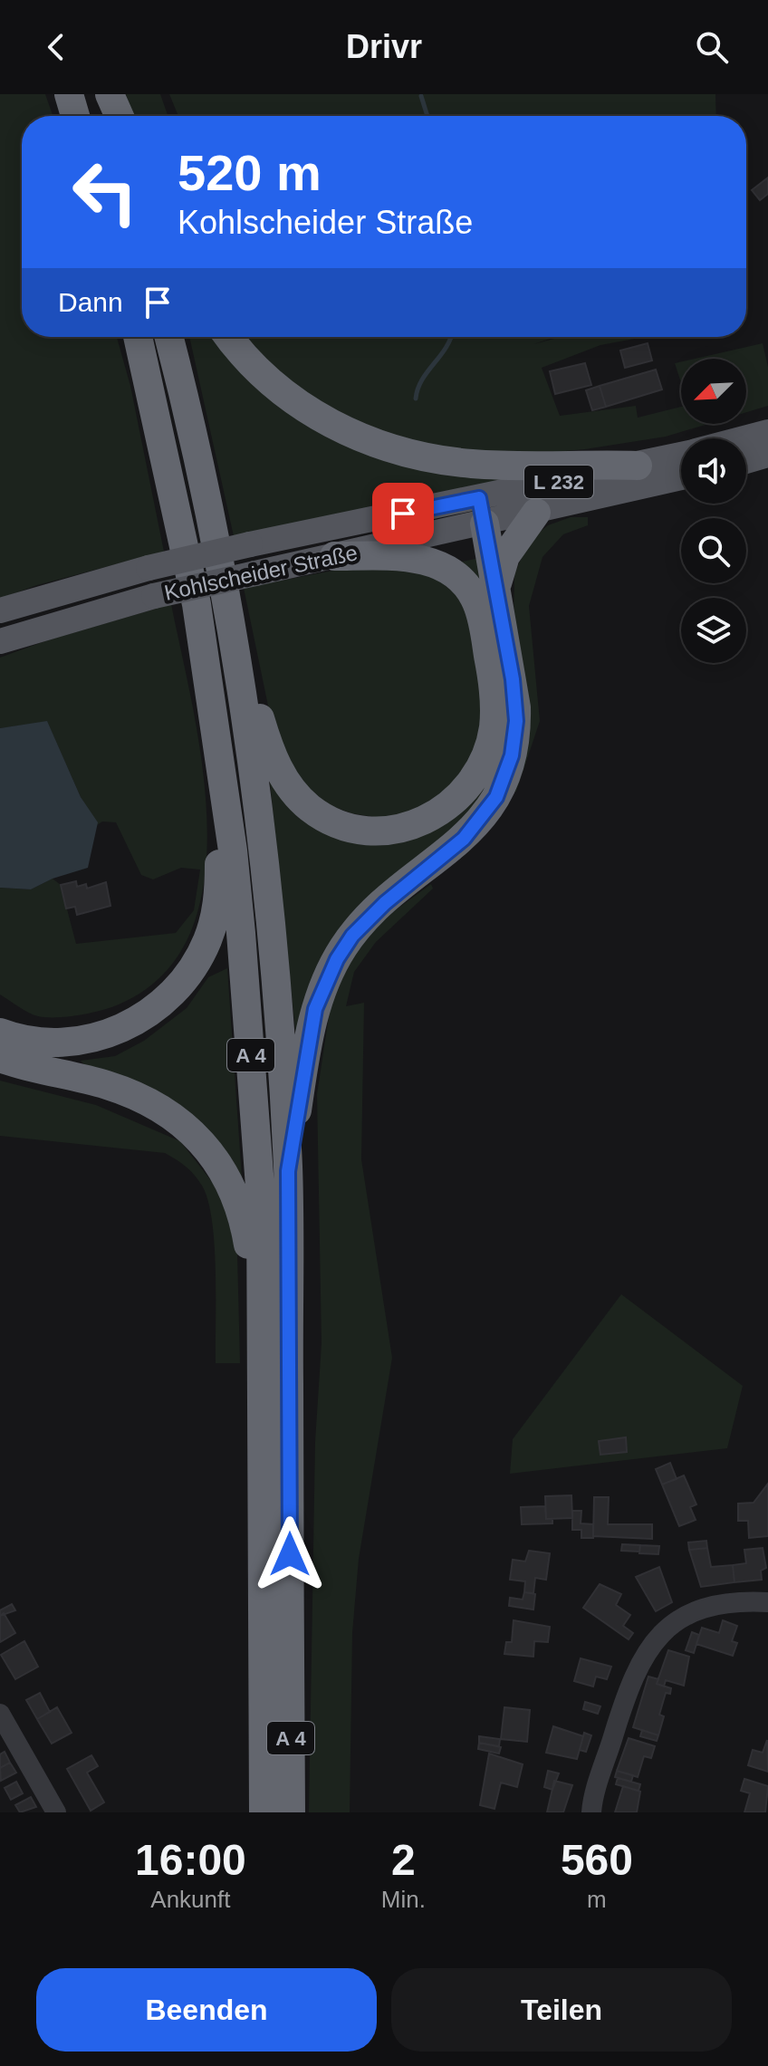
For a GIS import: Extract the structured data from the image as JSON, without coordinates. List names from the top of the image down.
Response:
{
  "streets": {
    "highway": ["A 4"],
    "main road": ["L 232", "Kohlscheider Straße"]
  },
  "north": "bottom left",
  "page": {
    "header": "Drivr",
    "turn": ["520 m", "Kohlscheider Straße"],
    "then": "Dann",
    "eta": [
      "16:00",
      "Ankunft",
      "2",
      "Min.",
      "560",
      "m"
    ],
    "buttons": ["Beenden", "Teilen"]
  }
}
